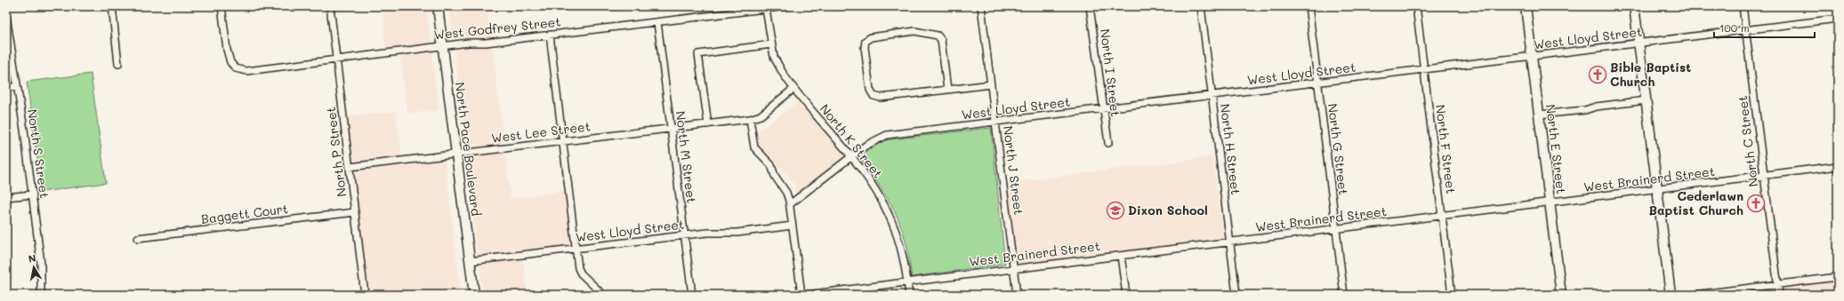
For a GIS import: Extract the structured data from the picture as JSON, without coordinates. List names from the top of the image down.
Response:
{
  "streets": {
    "street": [
      "West Godfrey Street",
      "West Lloyd Street",
      "North I Street",
      "West Lee Street",
      "North K Street",
      "North C Street",
      "North Pace Boulevard",
      "North H Street",
      "North G Street",
      "North F Street",
      "North E Street",
      "North P Street",
      "North S Street",
      "North M Street",
      "North J Street",
      "West Brainerd Street",
      "Baggett Court"
    ]
  },
  "crossings": [
    ["West Godfrey Street", "North K Street"],
    ["West Godfrey Street", "North Pace Boulevard"],
    ["West Godfrey Street", "North P Street"],
    ["West Godfrey Street", "North M Street"],
    ["West Lloyd Street", "North I Street"],
    ["West Lloyd Street", "North K Street"],
    ["West Lloyd Street", "North C Street"],
    ["West Lloyd Street", "North Pace Boulevard"],
    ["West Lloyd Street", "North H Street"],
    ["West Lloyd Street", "North G Street"],
    ["West Lloyd Street", "North F Street"],
    ["West Lloyd Street", "North E Street"],
    ["West Lloyd Street", "North M Street"],
    ["West Lloyd Street", "North J Street"],
    ["West Lee Street", "North K Street"],
    ["West Lee Street", "North Pace Boulevard"],
    ["West Lee Street", "North P Street"],
    ["West Lee Street", "North M Street"],
    ["North K Street", "West Brainerd Street"],
    ["North C Street", "West Brainerd Street"],
    ["North H Street", "West Brainerd Street"],
    ["North G Street", "West Brainerd Street"],
    ["North F Street", "West Brainerd Street"],
    ["North E Street", "West Brainerd Street"],
    ["North P Street", "Baggett Court"],
    ["North J Street", "West Brainerd Street"]
  ],
  "places": {
    "church": ["Bible Baptist Church", "Cederlawn Baptist Church"],
    "school or university": ["Dixon School"]
  },
  "scale_bar": "100 m",
  "north": "top"
}
